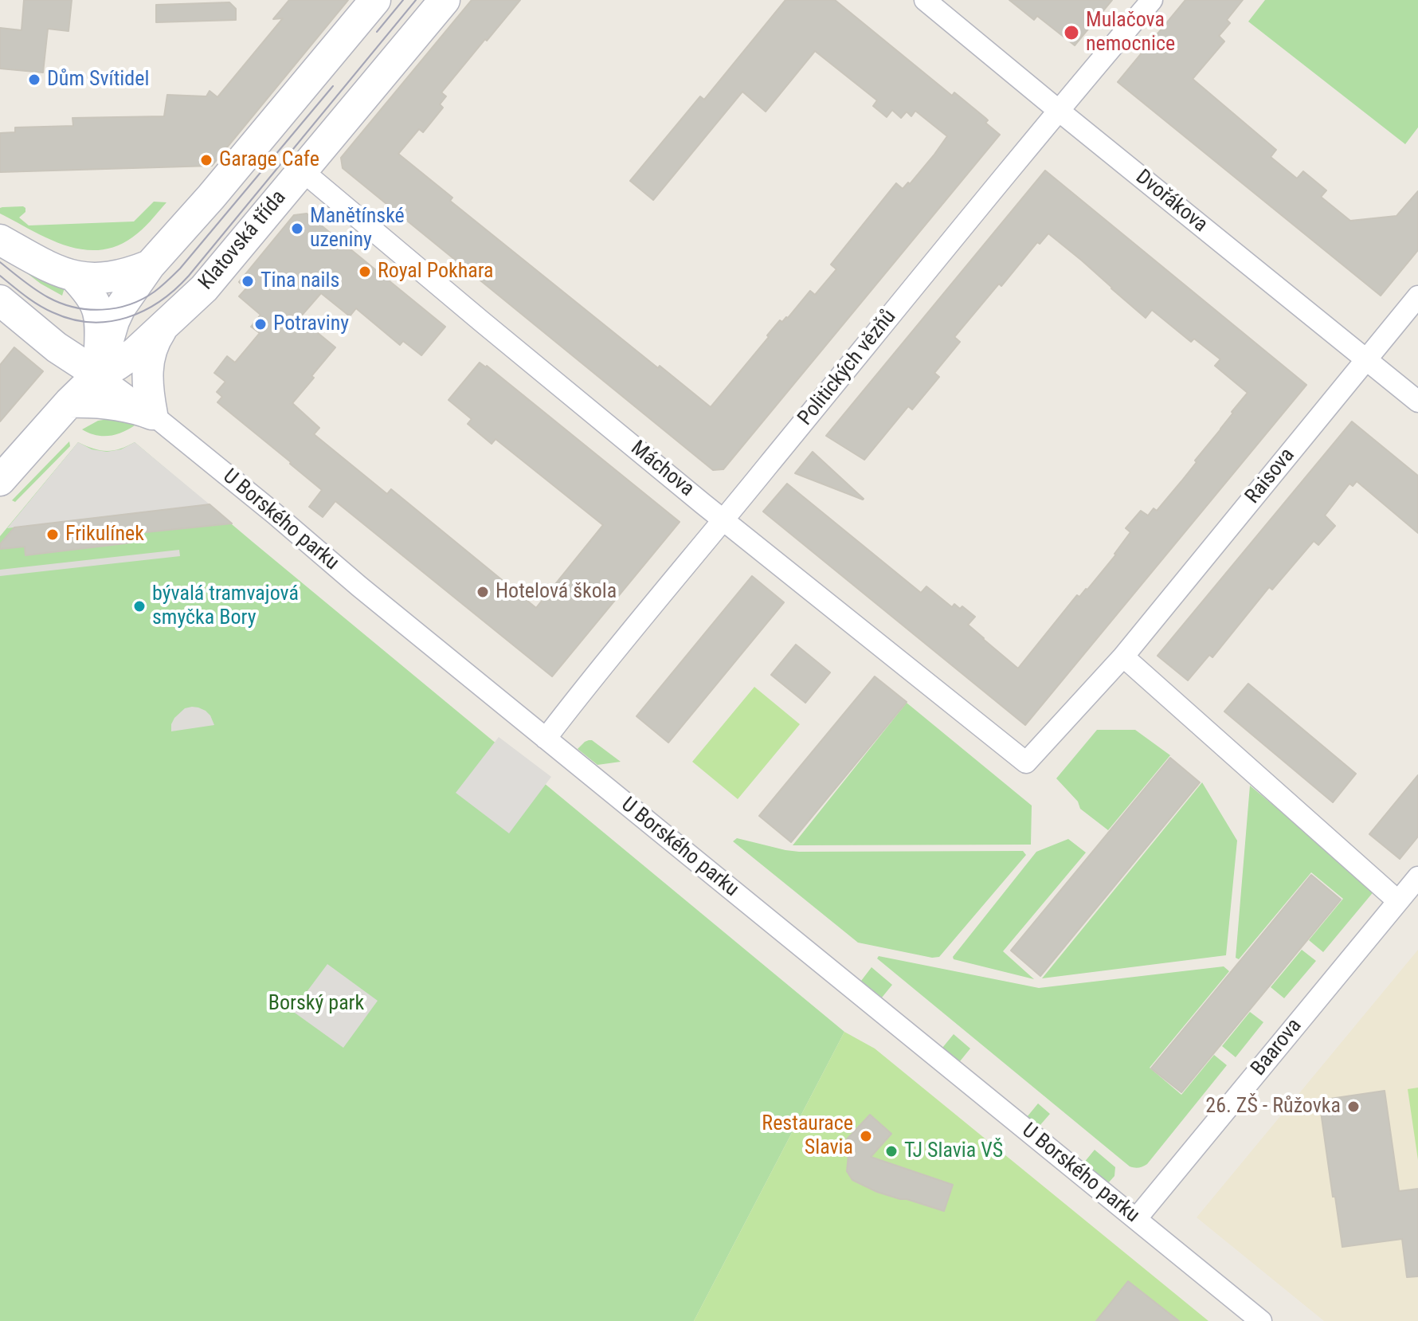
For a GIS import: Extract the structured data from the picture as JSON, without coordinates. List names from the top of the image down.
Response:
{
  "streets": {
    "main road": ["Klatovská třída"],
    "street": [
      "Dvořákova",
      "Politických vězňů",
      "Máchova",
      "Raisova",
      "U Borského parku",
      "Baarova"
    ]
  },
  "crossings": [
    ["Dvořákova", "Politických vězňů"],
    ["Dvořákova", "Raisova"],
    ["Klatovská třída", "Máchova"],
    ["Klatovská třída", "U Borského parku"],
    ["Politických vězňů", "Máchova"],
    ["Politických vězňů", "U Borského parku"],
    ["Máchova", "Raisova"],
    ["U Borského parku", "Baarova"]
  ],
  "parks": ["Borský park"],
  "places": [
    "Mulačova nemocnice",
    "Dům Svítidel",
    "Garage Cafe",
    "Manětínské uzeniny",
    "Royal Pokhara",
    "Tina nails",
    "Potraviny",
    "Frikulínek",
    "Hotelová škola",
    "bývalá tramvajová smyčka Bory",
    "26. ZŠ - Růžovka",
    "Restaurace Slavia",
    "TJ Slavia VŠ"
  ]
}
